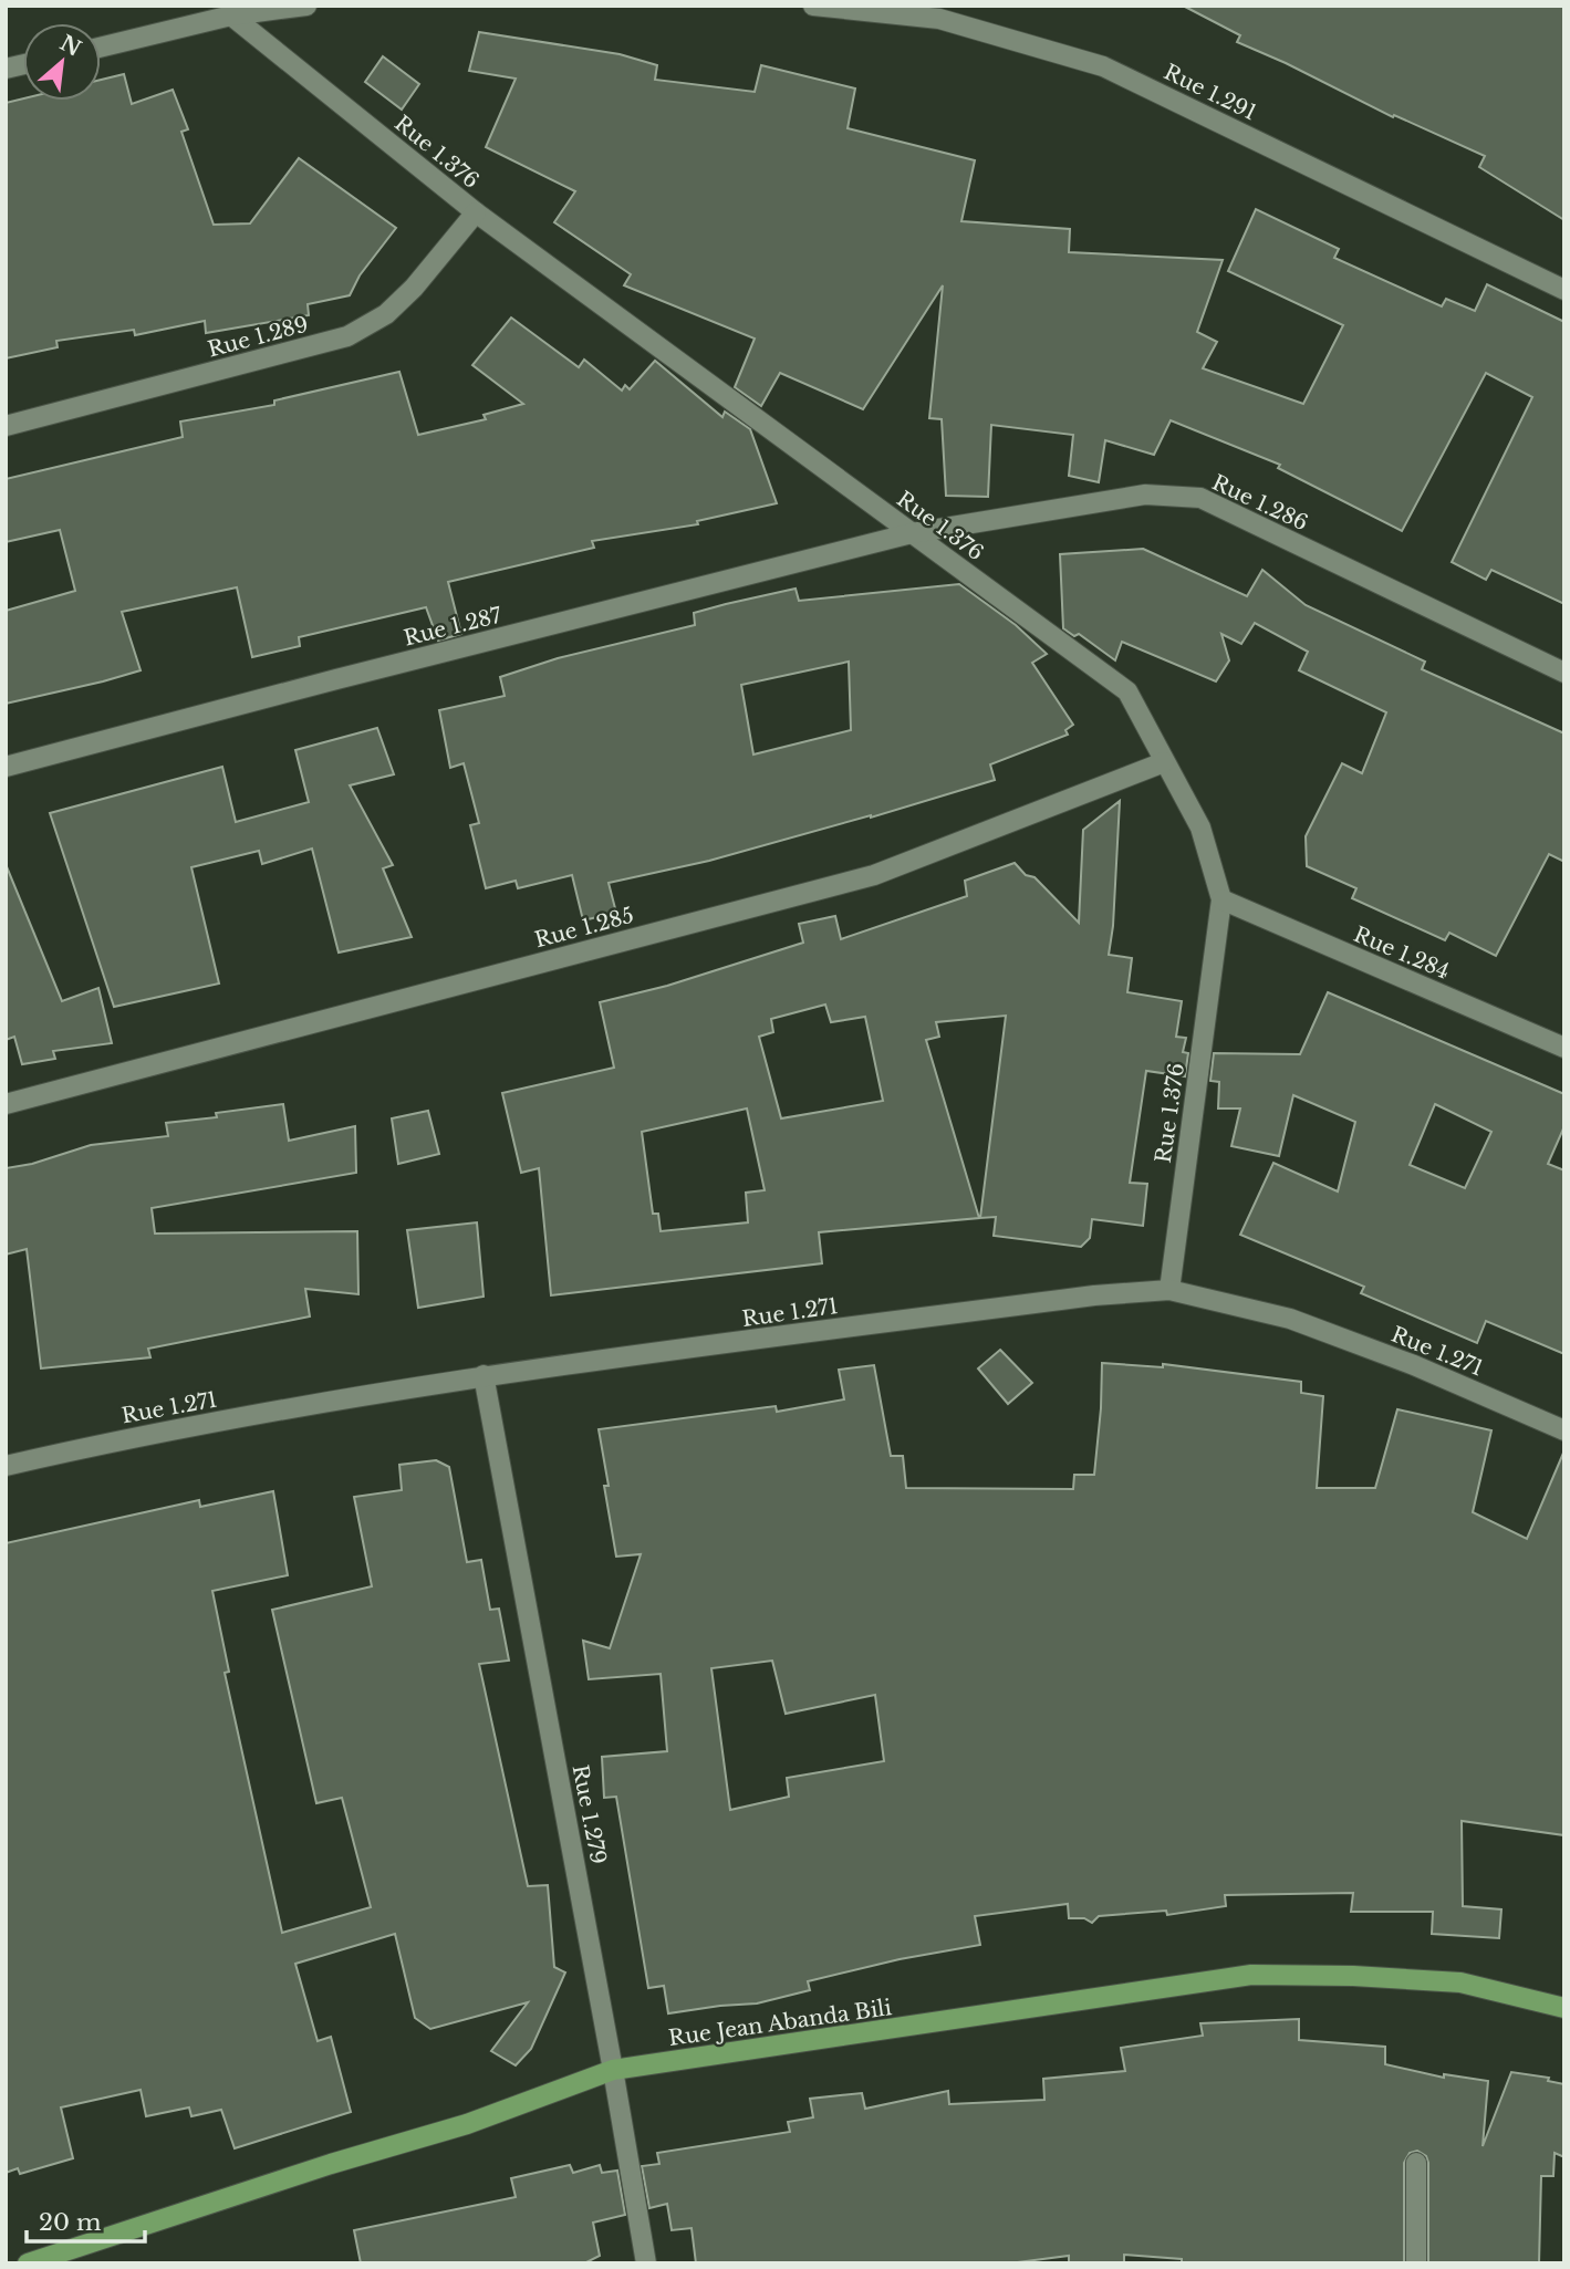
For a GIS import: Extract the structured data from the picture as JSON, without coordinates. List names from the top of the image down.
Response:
{
  "streets": {
    "main road": ["Rue Jean Abanda Bili"],
    "street": [
      "Rue 1.291",
      "Rue 1.376",
      "Rue 1.289",
      "Rue 1.286",
      "Rue 1.287",
      "Rue 1.285",
      "Rue 1.284",
      "Rue 1.271",
      "Rue 1.279"
    ]
  },
  "crossings": [
    ["Rue 1.376", "Rue 1.289"],
    ["Rue 1.376", "Rue 1.286"],
    ["Rue 1.376", "Rue 1.287"],
    ["Rue 1.376", "Rue 1.285"],
    ["Rue 1.376", "Rue 1.284"],
    ["Rue 1.376", "Rue 1.271"],
    ["Rue 1.286", "Rue 1.287"],
    ["Rue 1.271", "Rue 1.279"],
    ["Rue 1.279", "Rue Jean Abanda Bili"]
  ],
  "scale_bar": "20 m",
  "north": "top right"
}
